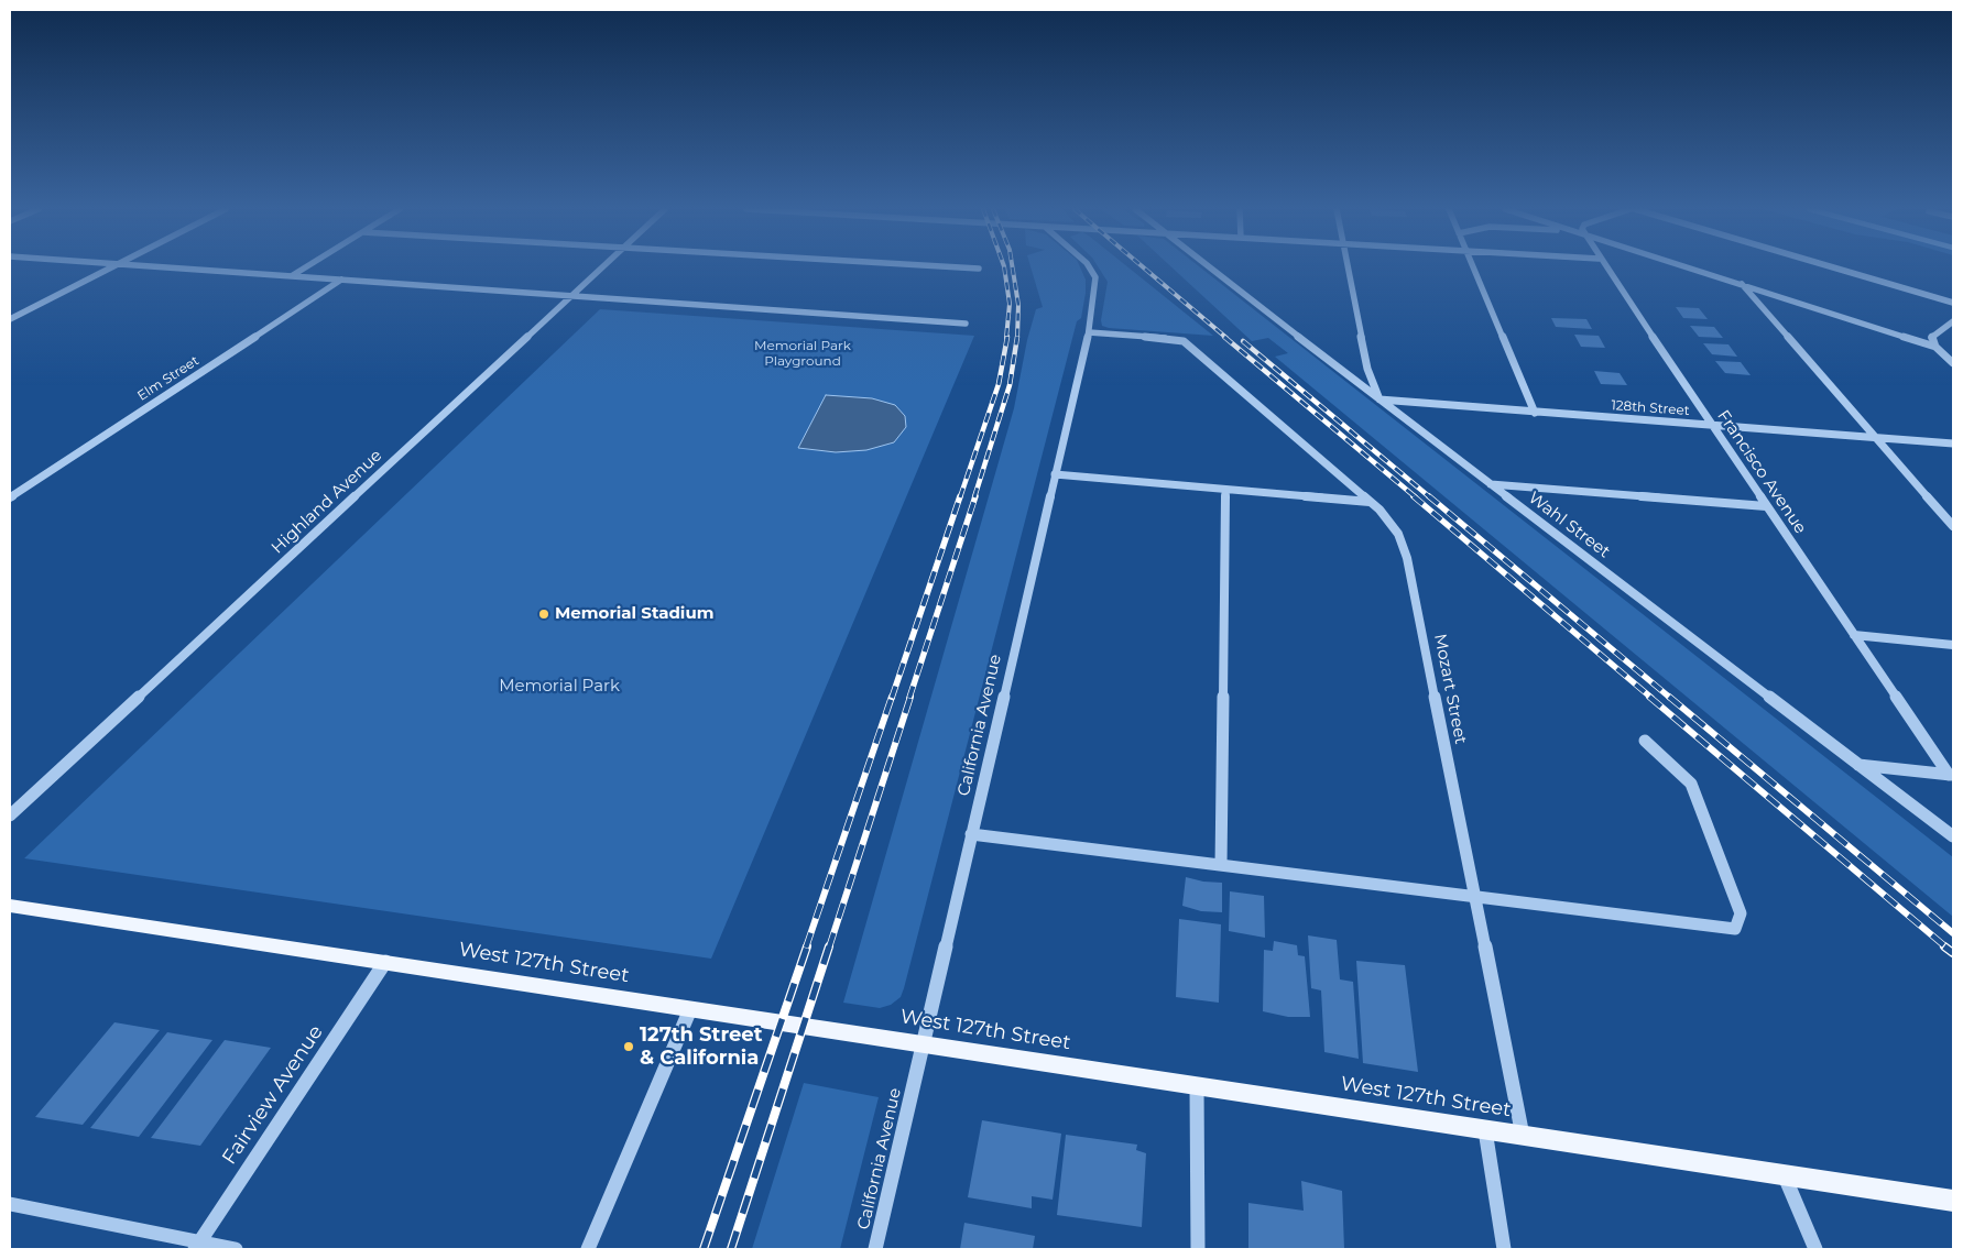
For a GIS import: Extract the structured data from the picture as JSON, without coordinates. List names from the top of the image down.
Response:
{
  "streets": {
    "main road": ["West 127th Street"],
    "street": [
      "Elm Street",
      "128th Street",
      "Francisco Avenue",
      "Highland Avenue",
      "Wahl Street",
      "Mozart Street",
      "California Avenue",
      "Fairview Avenue"
    ]
  },
  "crossings": [
    ["128th Street", "Francisco Avenue"],
    ["128th Street", "Wahl Street"],
    ["Mozart Street", "California Avenue"],
    ["Mozart Street", "West 127th Street"],
    ["California Avenue", "West 127th Street"],
    ["West 127th Street", "Fairview Avenue"]
  ],
  "parks": ["Memorial Park Playground", "Memorial Park"],
  "places": ["Memorial Stadium", "127th Street & California"]
}
